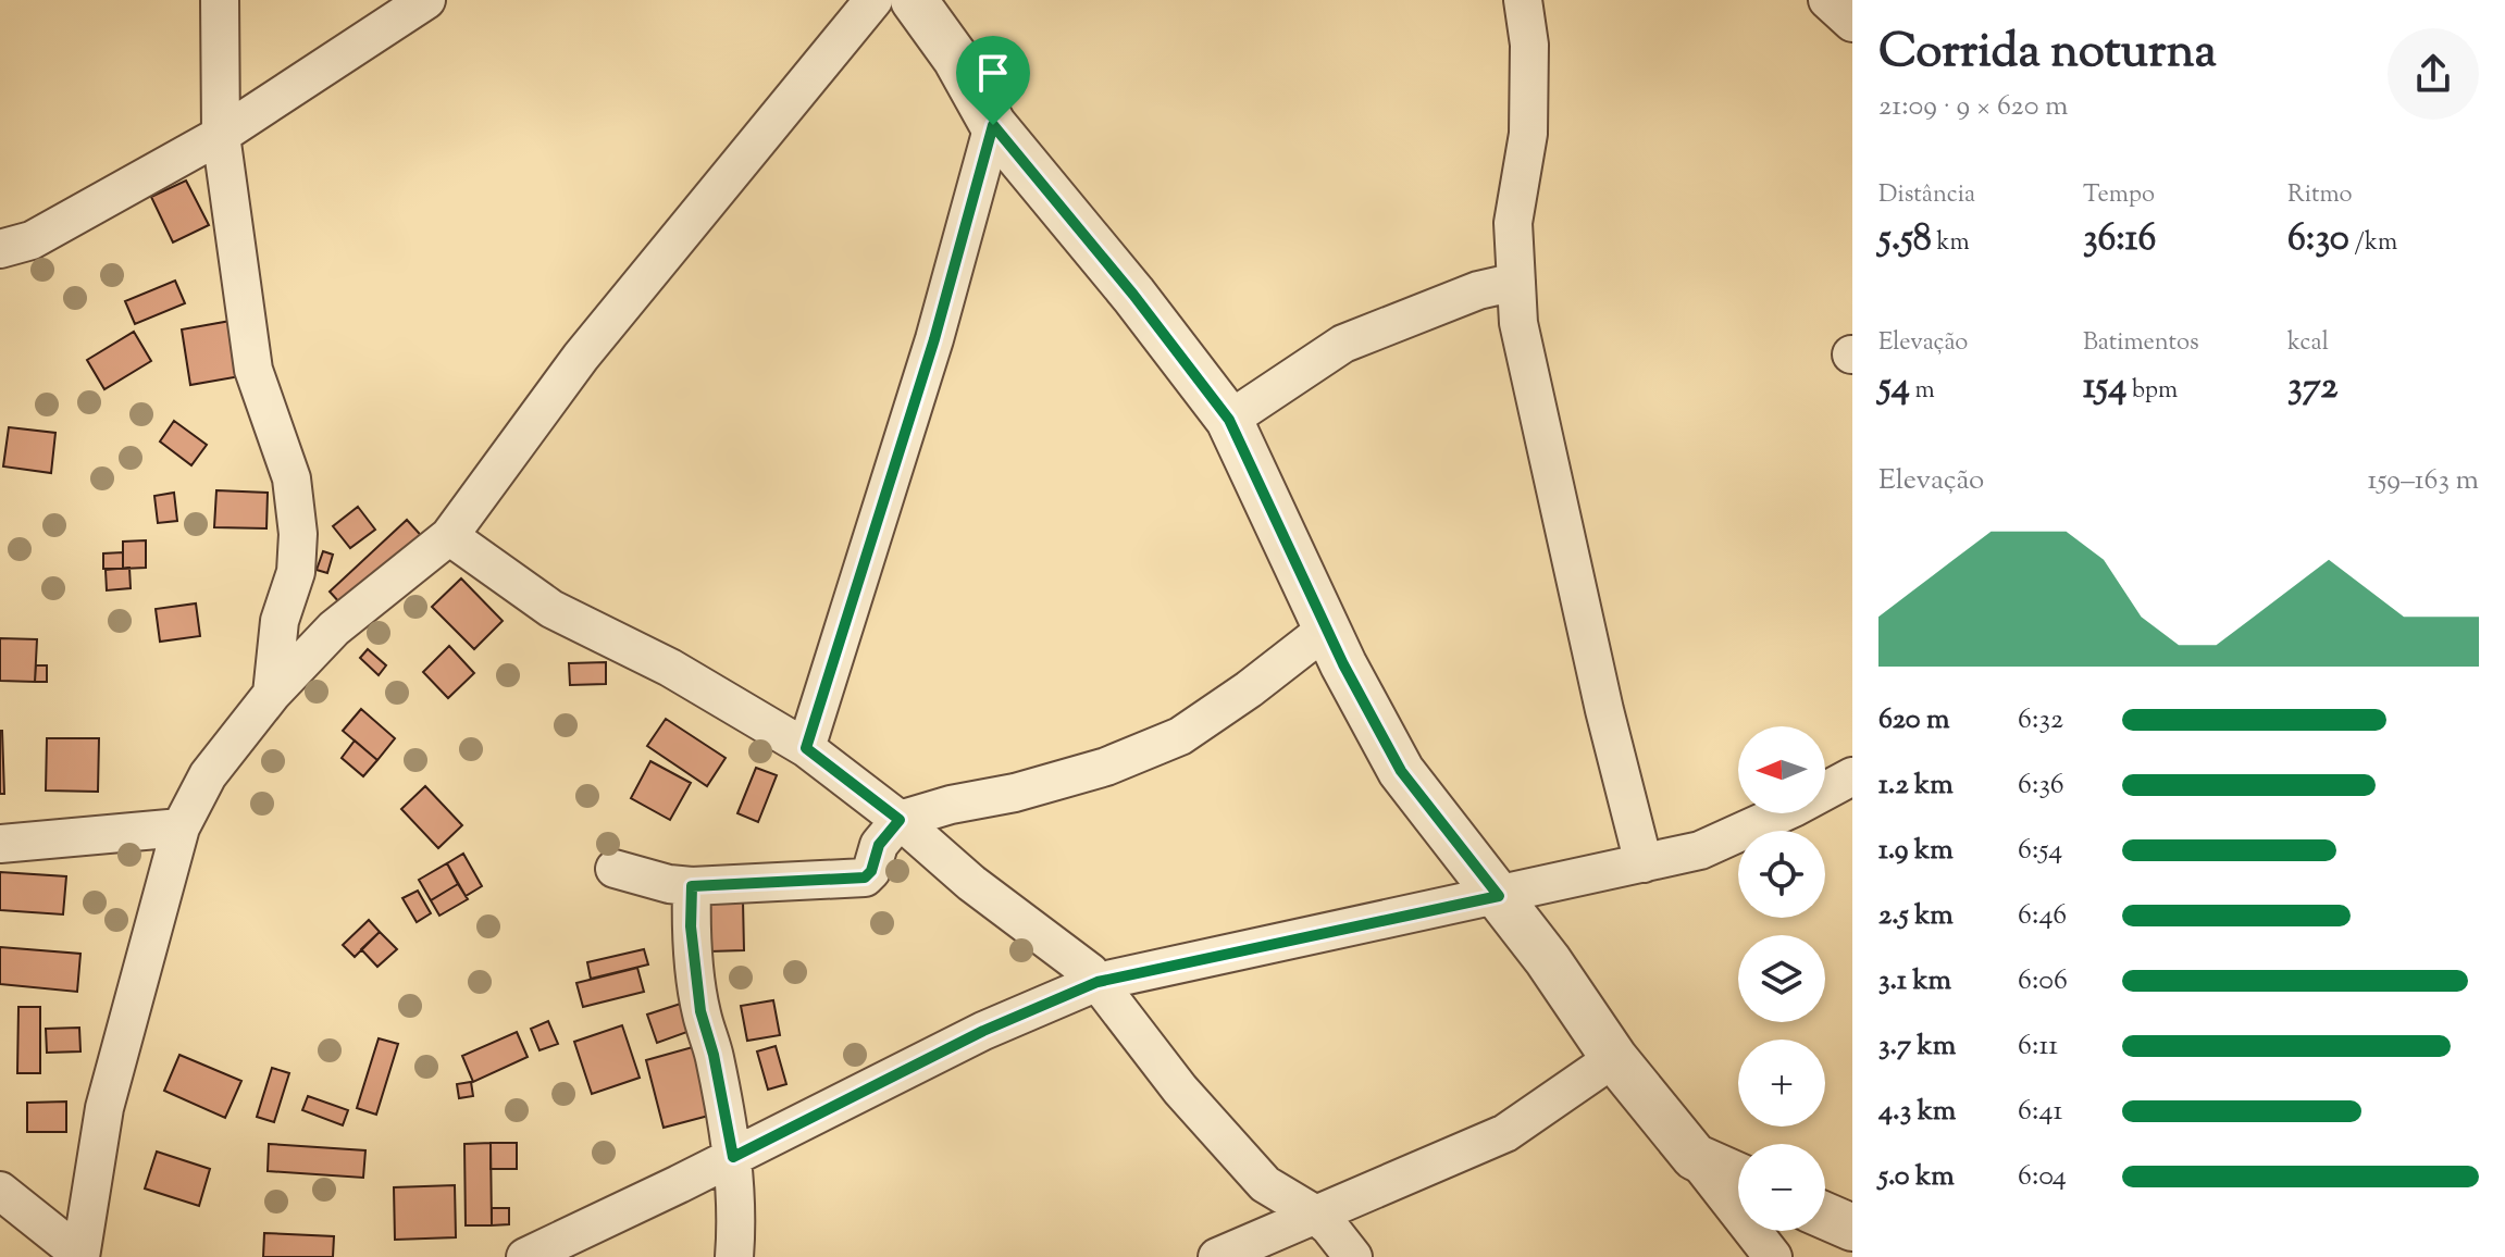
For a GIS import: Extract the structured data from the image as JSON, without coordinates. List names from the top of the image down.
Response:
{
  "north": "left",
  "page": {
    "heading": ["Corrida noturna", "21:09 · 9 × 620 m"],
    "stats": [
      ["Distância", "5.58 km"],
      ["Tempo", "36:16"],
      ["Ritmo", "6:30 /km"],
      ["Elevação", "54 m"],
      ["Batimentos", "154 bpm"],
      ["kcal", "372"]
    ],
    "chart": ["Elevação", "159–163 m"],
    "list": [
      {
        "name": "620 m",
        "note": "6:32"
      },
      {
        "name": "1.2 km",
        "note": "6:36"
      },
      {
        "name": "1.9 km",
        "note": "6:54"
      },
      {
        "name": "2.5 km",
        "note": "6:46"
      },
      {
        "name": "3.1 km",
        "note": "6:06"
      },
      {
        "name": "3.7 km",
        "note": "6:11"
      },
      {
        "name": "4.3 km",
        "note": "6:41"
      },
      {
        "name": "5.0 km",
        "note": "6:04"
      }
    ],
    "map_buttons": ["+", "−"]
  }
}
